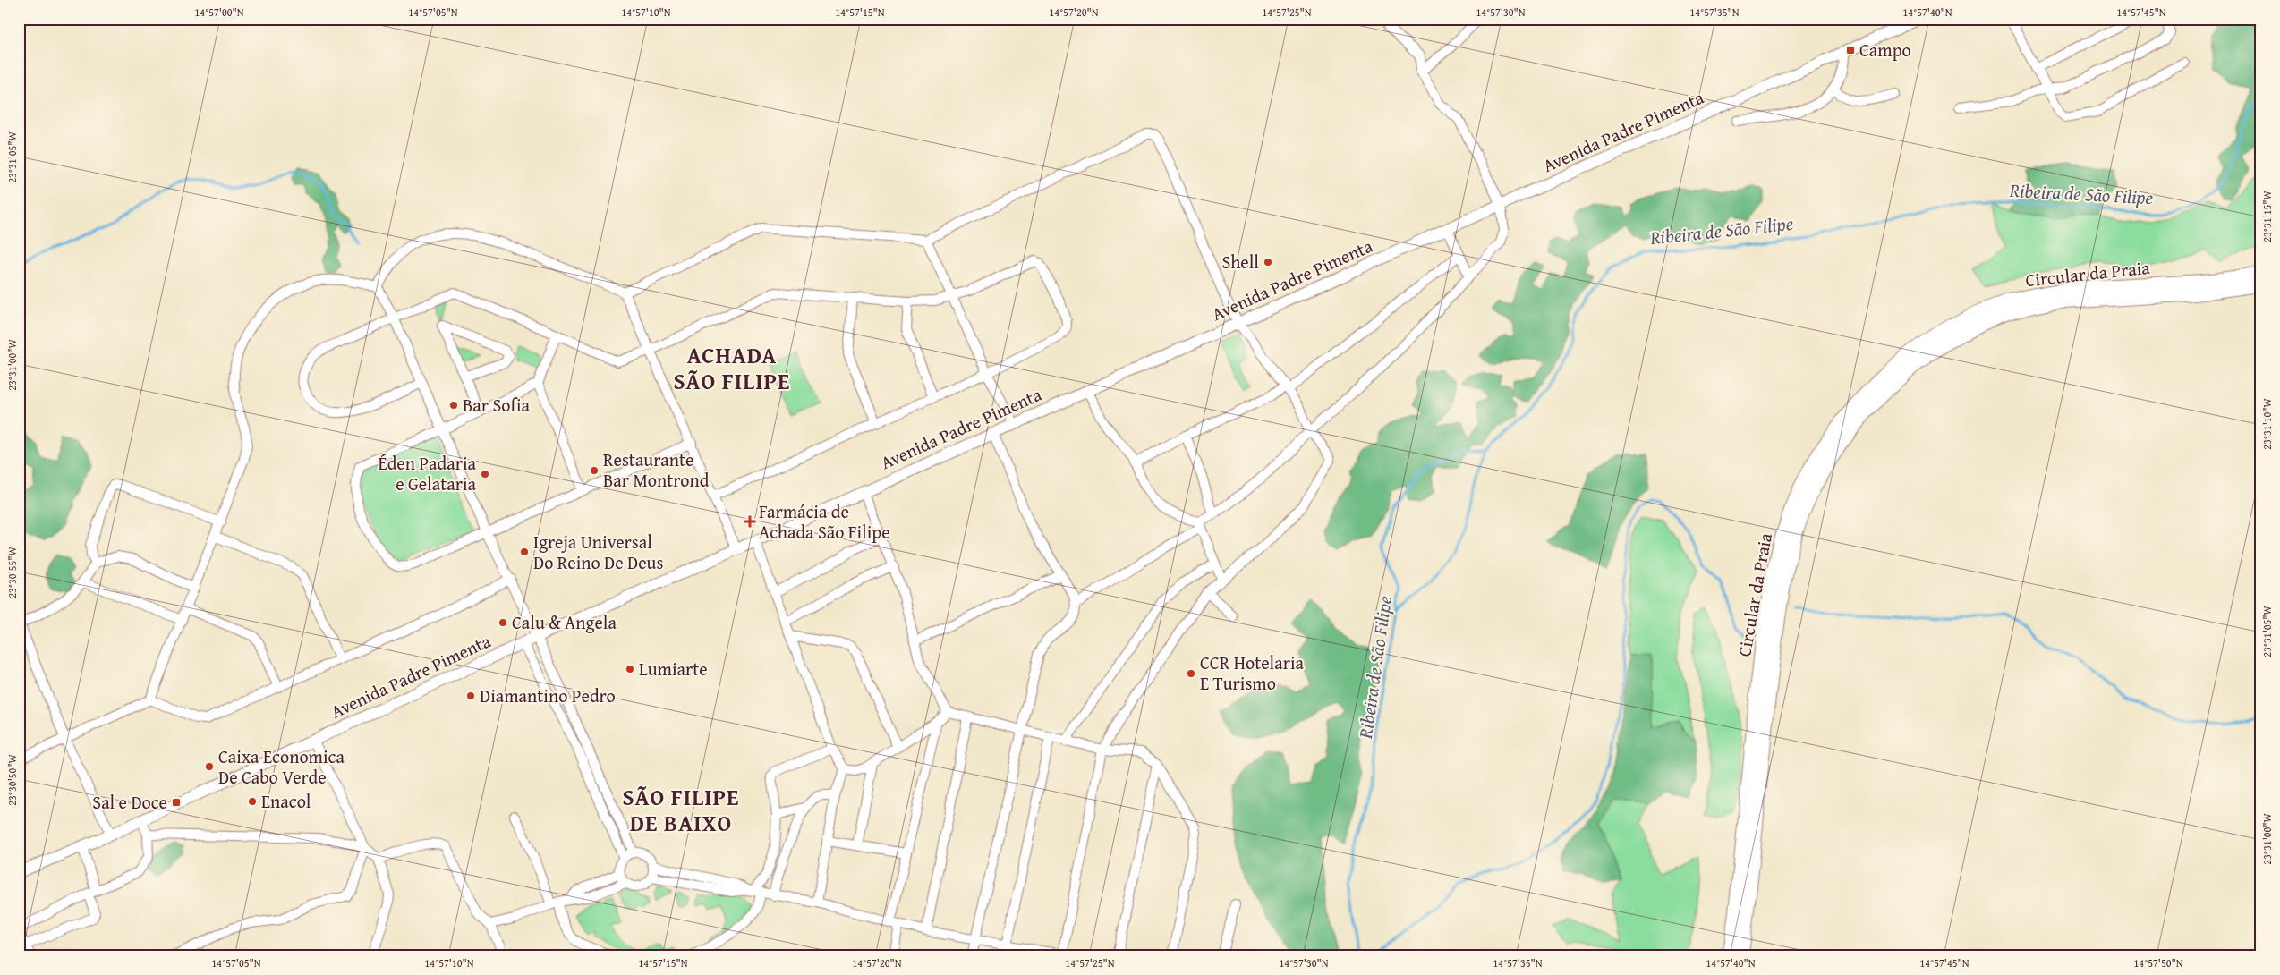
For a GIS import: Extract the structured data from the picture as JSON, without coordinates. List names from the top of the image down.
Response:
{
  "streets": {
    "highway": ["Circular da Praia"],
    "main road": ["Avenida Padre Pimenta"]
  },
  "districts": ["ACHADA SÃO FILIPE", "SÃO FILIPE DE BAIXO"],
  "water": ["Ribeira de São Filipe"],
  "places": {
    "transit": ["Campo", "Sal e Doce"],
    "other": [
      "Shell",
      "Bar Sofia",
      "Restaurante Bar Montrond",
      "Éden Padaria e Gelataria",
      "Igreja Universal Do Reino De Deus",
      "Calu & Angela",
      "Lumiarte",
      "CCR Hotelaria E Turismo",
      "Diamantino Pedro",
      "Caixa Economica De Cabo Verde",
      "Enacol"
    ],
    "health": ["Farmácia de Achada São Filipe"]
  },
  "coordinates": [
    "14°57'00\"N",
    "14°57'05\"N",
    "14°57'10\"N",
    "14°57'15\"N",
    "14°57'20\"N",
    "14°57'25\"N",
    "14°57'30\"N",
    "14°57'35\"N",
    "14°57'40\"N",
    "14°57'45\"N",
    "23°31'05\"W",
    "23°31'15\"W",
    "23°31'00\"W",
    "23°31'10\"W",
    "23°30'55\"W",
    "23°30'50\"W",
    "14°57'50\"N"
  ]
}
